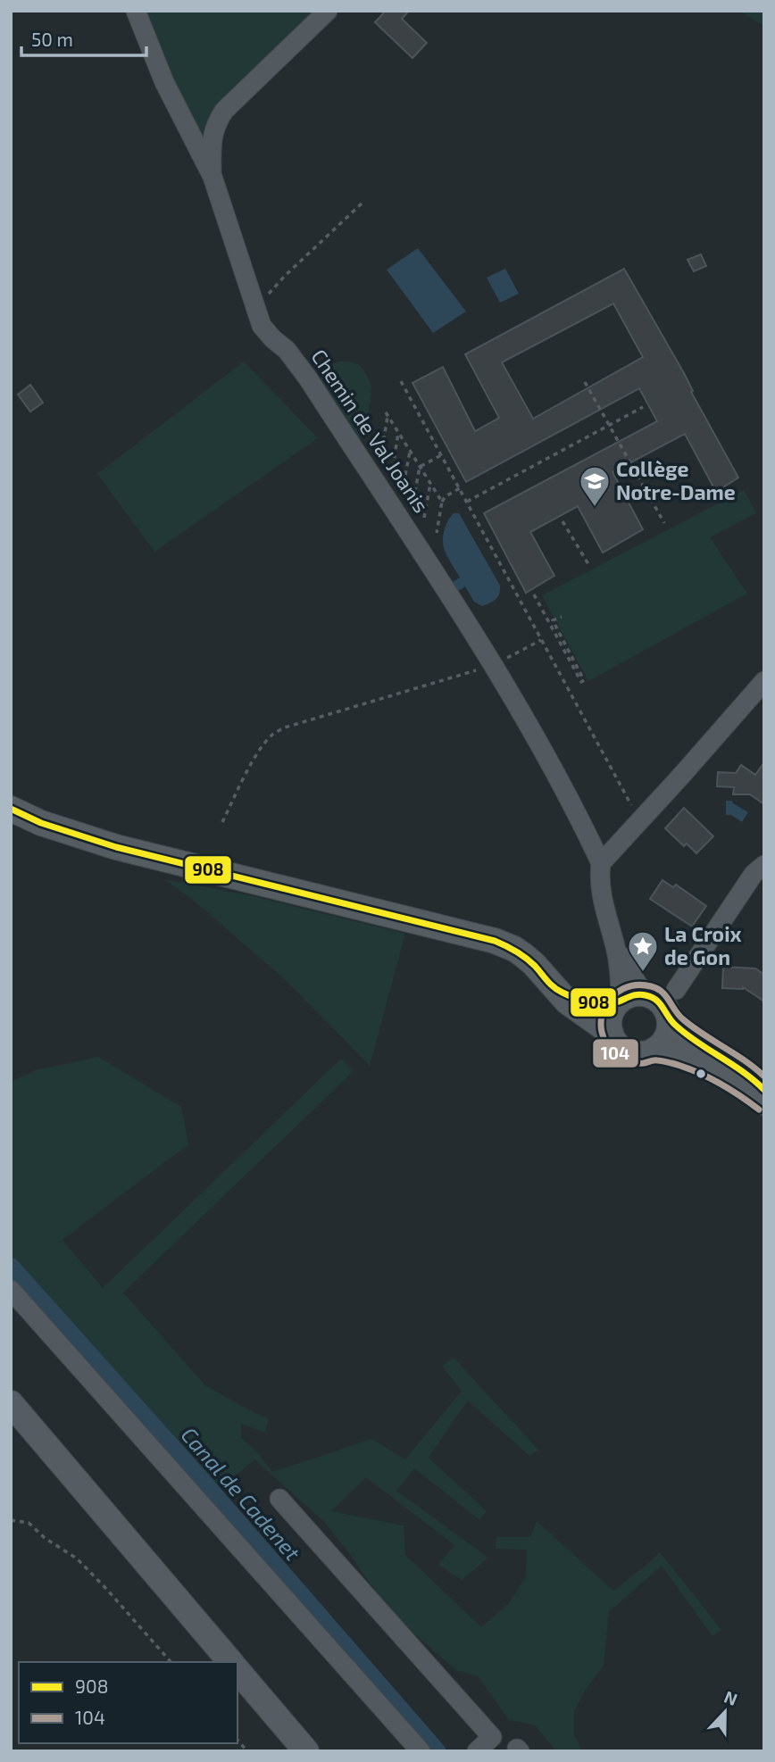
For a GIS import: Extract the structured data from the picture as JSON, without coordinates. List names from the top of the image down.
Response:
{
  "streets": {
    "street": ["Chemin de Val Joanis"]
  },
  "water": ["Canal de Cadenet"],
  "places": {
    "school or university": ["Collège Notre-Dame"],
    "place": ["La Croix de Gon"]
  },
  "lines": ["transit line 908", "transit line 104"],
  "legend": ["908", "104"],
  "scale_bar": "50 m",
  "north": "top"
}
